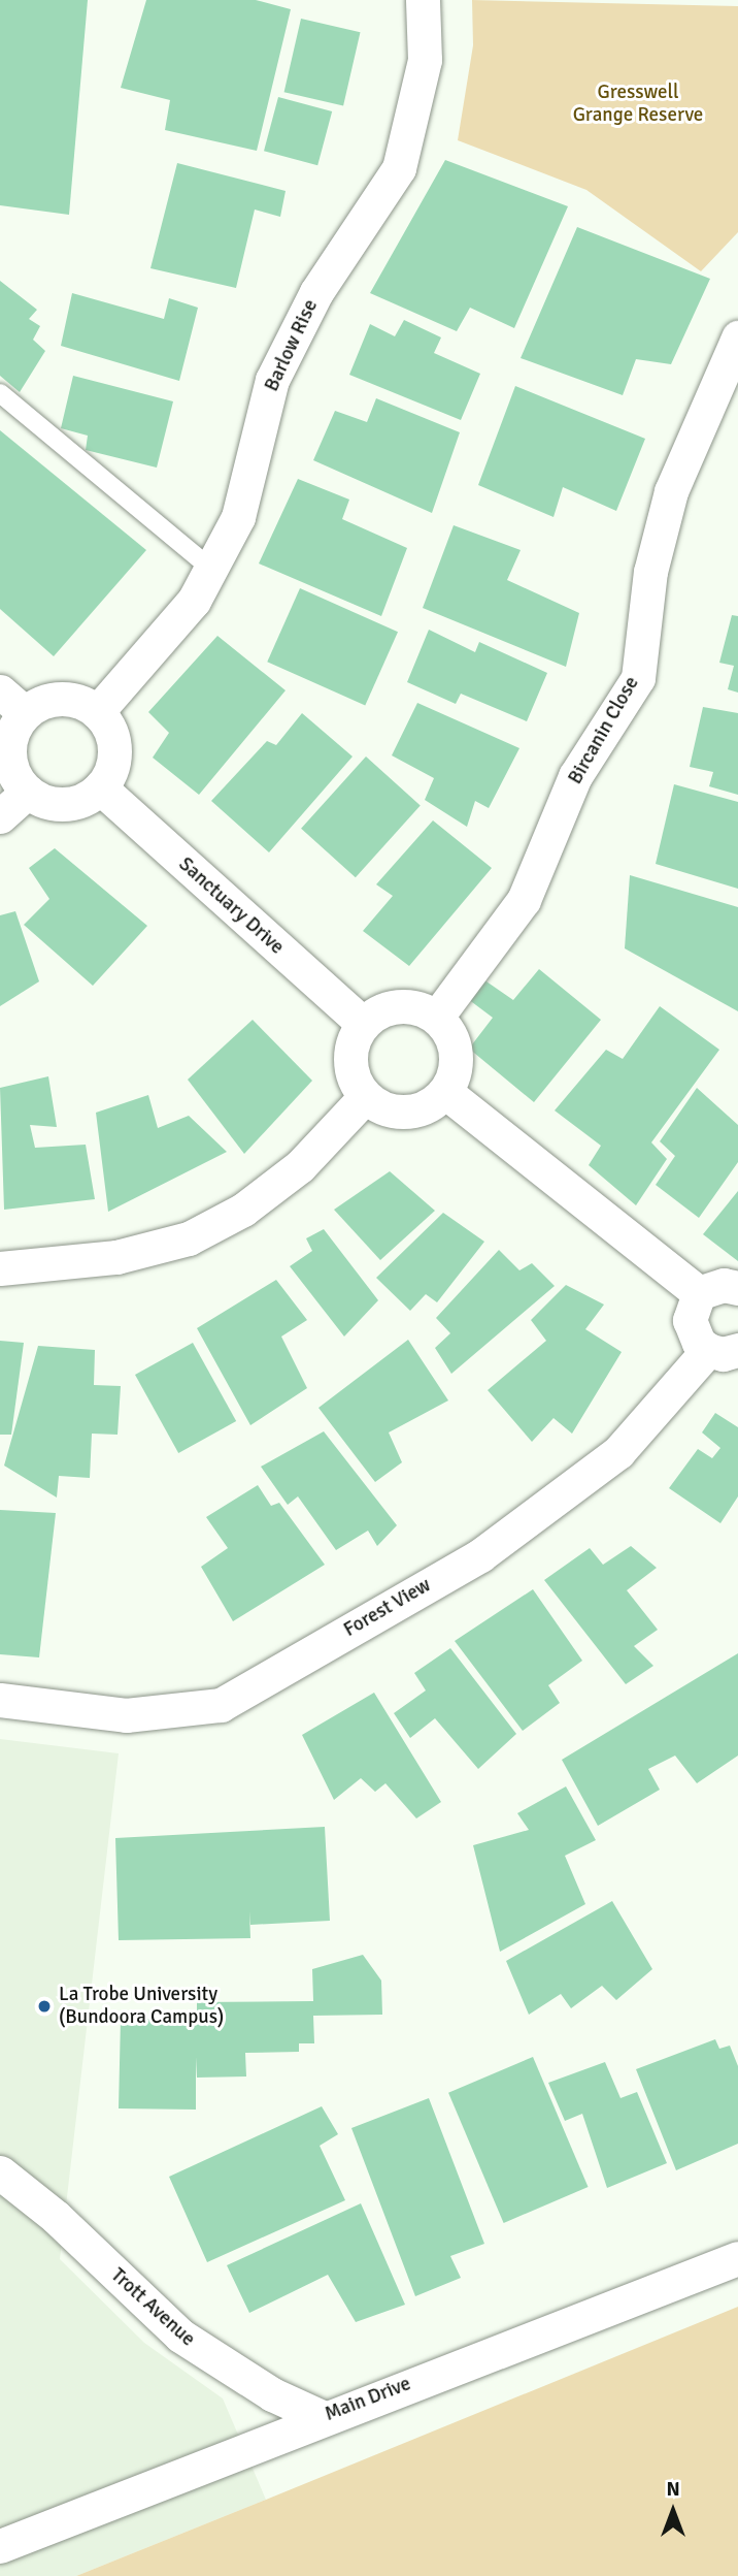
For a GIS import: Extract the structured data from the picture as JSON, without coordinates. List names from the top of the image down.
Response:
{
  "streets": {
    "street": [
      "Barlow Rise",
      "Bircanin Close",
      "Sanctuary Drive",
      "Forest View",
      "Trott Avenue",
      "Main Drive"
    ]
  },
  "crossings": [
    ["Barlow Rise", "Sanctuary Drive"],
    ["Bircanin Close", "Sanctuary Drive"],
    ["Trott Avenue", "Main Drive"]
  ],
  "parks": ["Gresswell Grange Reserve"],
  "places": ["La Trobe University (Bundoora Campus)"],
  "north": "top"
}
